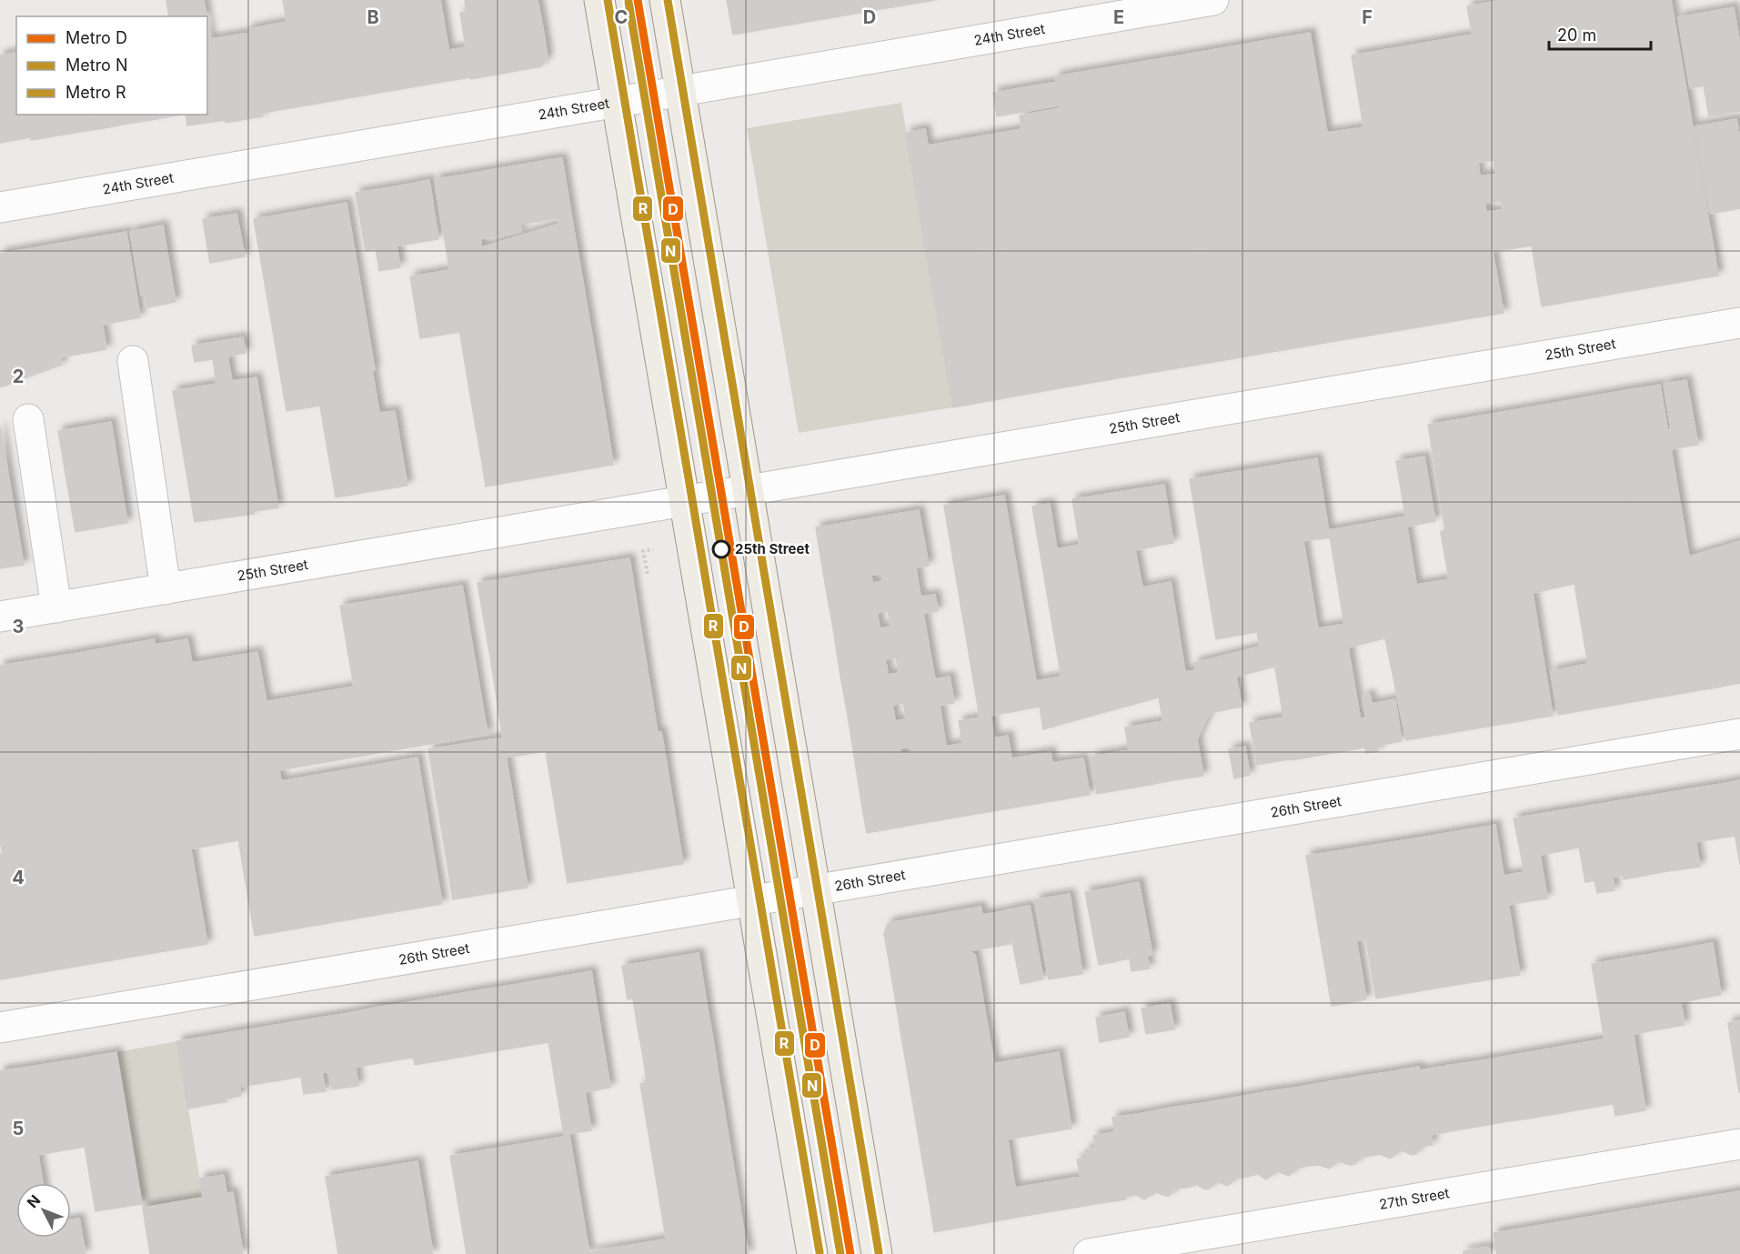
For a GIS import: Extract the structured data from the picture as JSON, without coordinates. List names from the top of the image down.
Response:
{
  "streets": {
    "street": [
      "24th Street",
      "25th Street",
      "26th Street",
      "27th Street"
    ]
  },
  "places": ["25th Street"],
  "lines": ["metro line D", "metro line R", "metro line N"],
  "legend": ["Metro D", "Metro N", "Metro R"],
  "scale_bar": "20 m",
  "north": "top left",
  "grid": {
    "columns": [
      "B",
      "C",
      "D",
      "E",
      "F"
    ],
    "rows": [
      "2",
      "3",
      "4",
      "5"
    ]
  }
}
